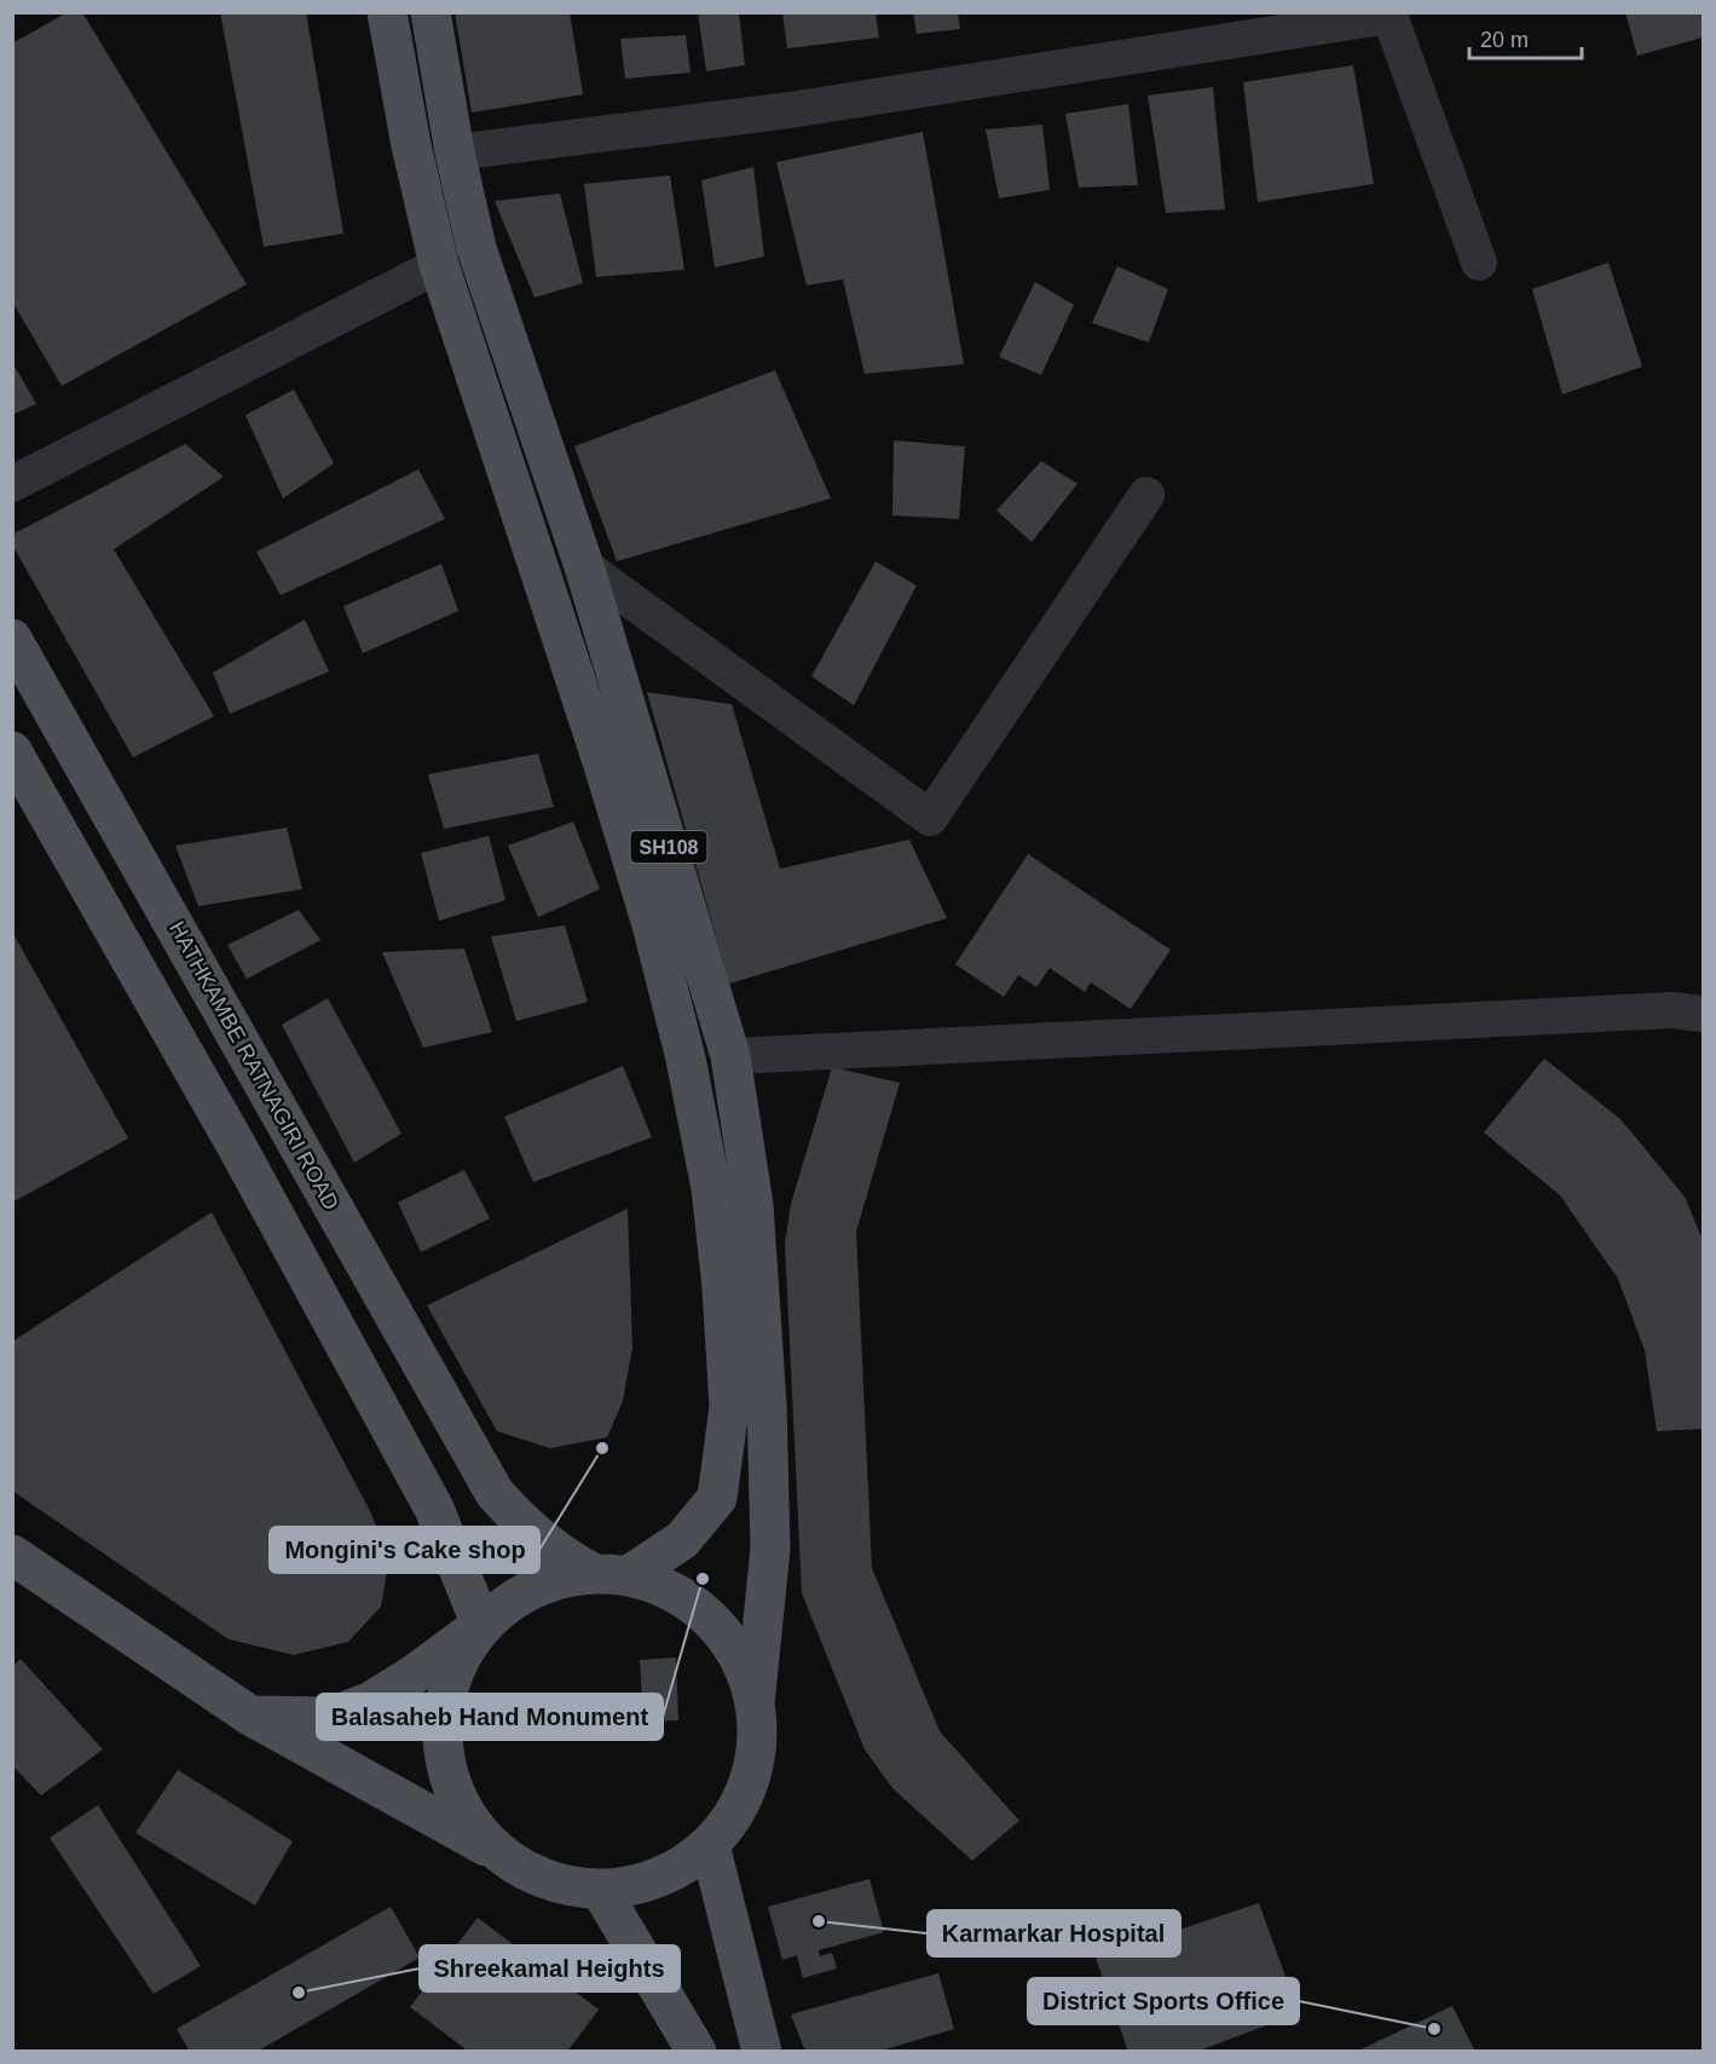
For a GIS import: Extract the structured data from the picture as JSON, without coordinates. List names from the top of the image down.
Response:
{
  "streets": {
    "main road": ["SH108", "HATHKAMBE RATNAGIRI ROAD"]
  },
  "crossings": [
    ["SH108", "HATHKAMBE RATNAGIRI ROAD"]
  ],
  "places": [
    "Mongini's Cake shop",
    "Balasaheb Hand Monument",
    "Karmarkar Hospital",
    "Shreekamal Heights",
    "District Sports Office"
  ],
  "scale_bar": "20 m"
}
